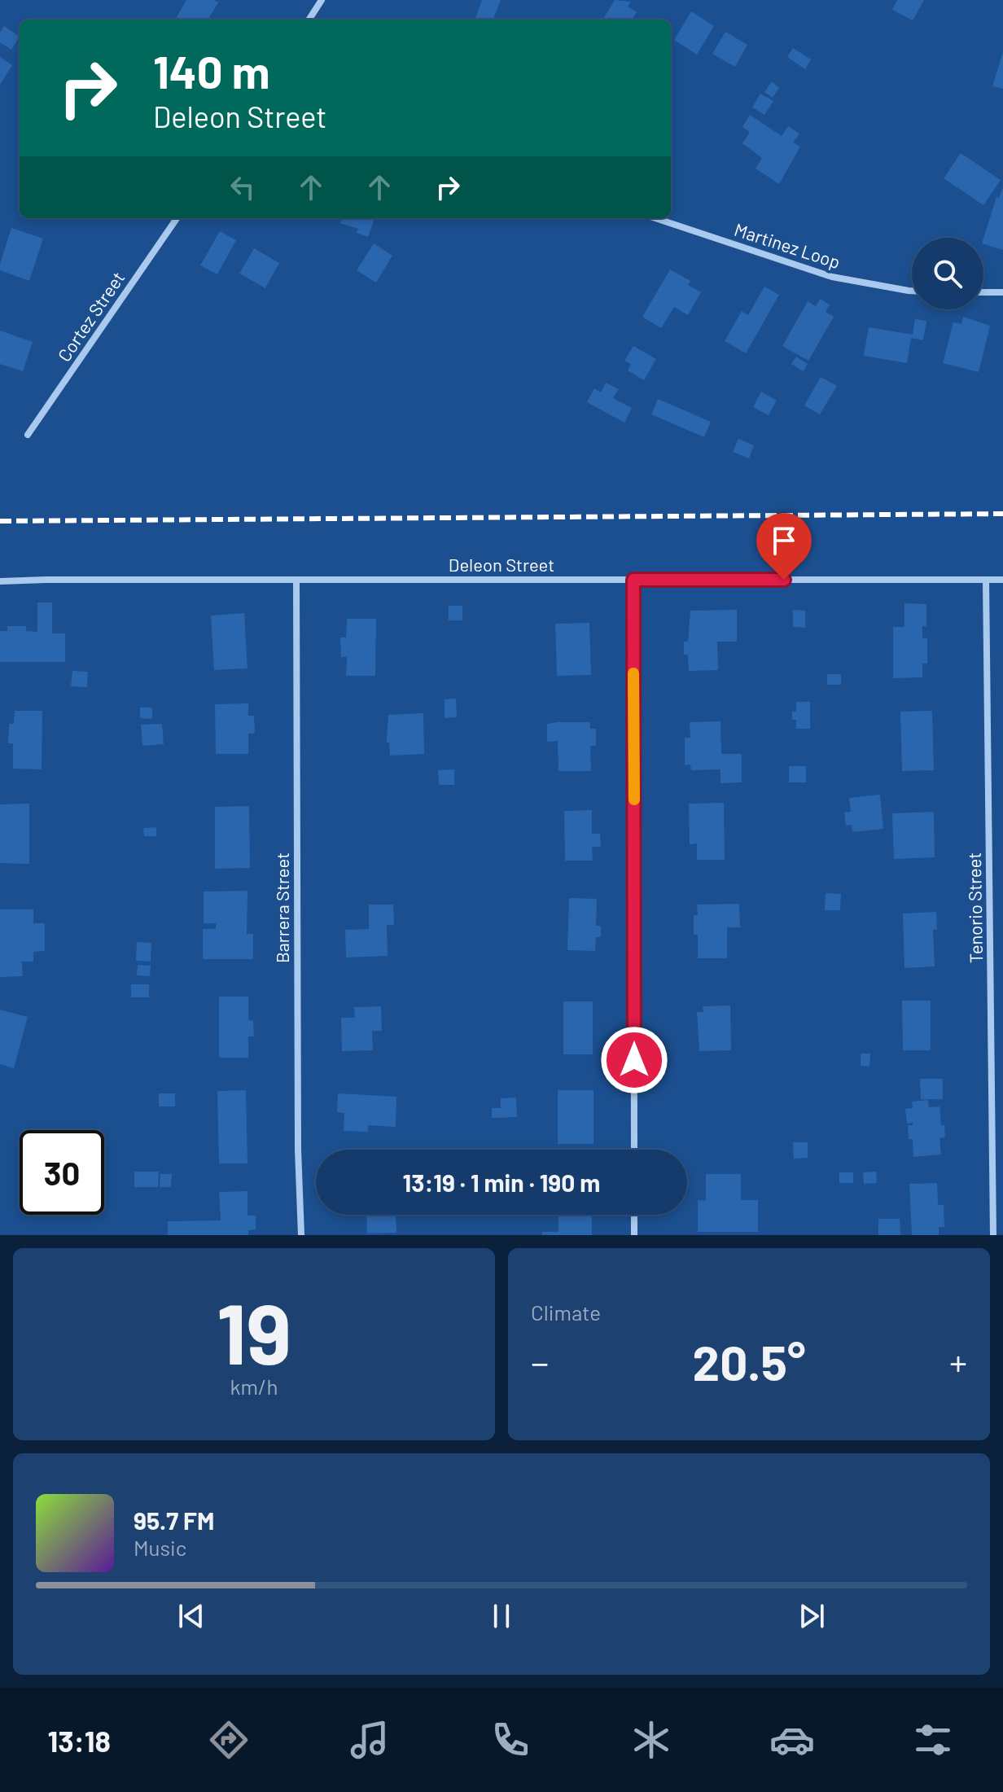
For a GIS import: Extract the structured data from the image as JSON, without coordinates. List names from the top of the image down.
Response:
{
  "streets": {
    "street": [
      "Martinez Loop",
      "Cortez Street",
      "Deleon Street",
      "Barrera Street",
      "Tenorio Street"
    ]
  },
  "crossings": [
    ["Deleon Street", "Barrera Street"],
    ["Deleon Street", "Tenorio Street"]
  ],
  "page": {
    "turn": ["140 m", "Deleon Street"],
    "limit": "30",
    "trip": "13:19 · 1 min · 190 m",
    "tile": [
      ["19", "km/h"],
      "Climate"
    ],
    "heat": ["−", "20.5°", "+"],
    "song": ["95.7 FM", "Music"],
    "tabs": "13:18"
  }
}
